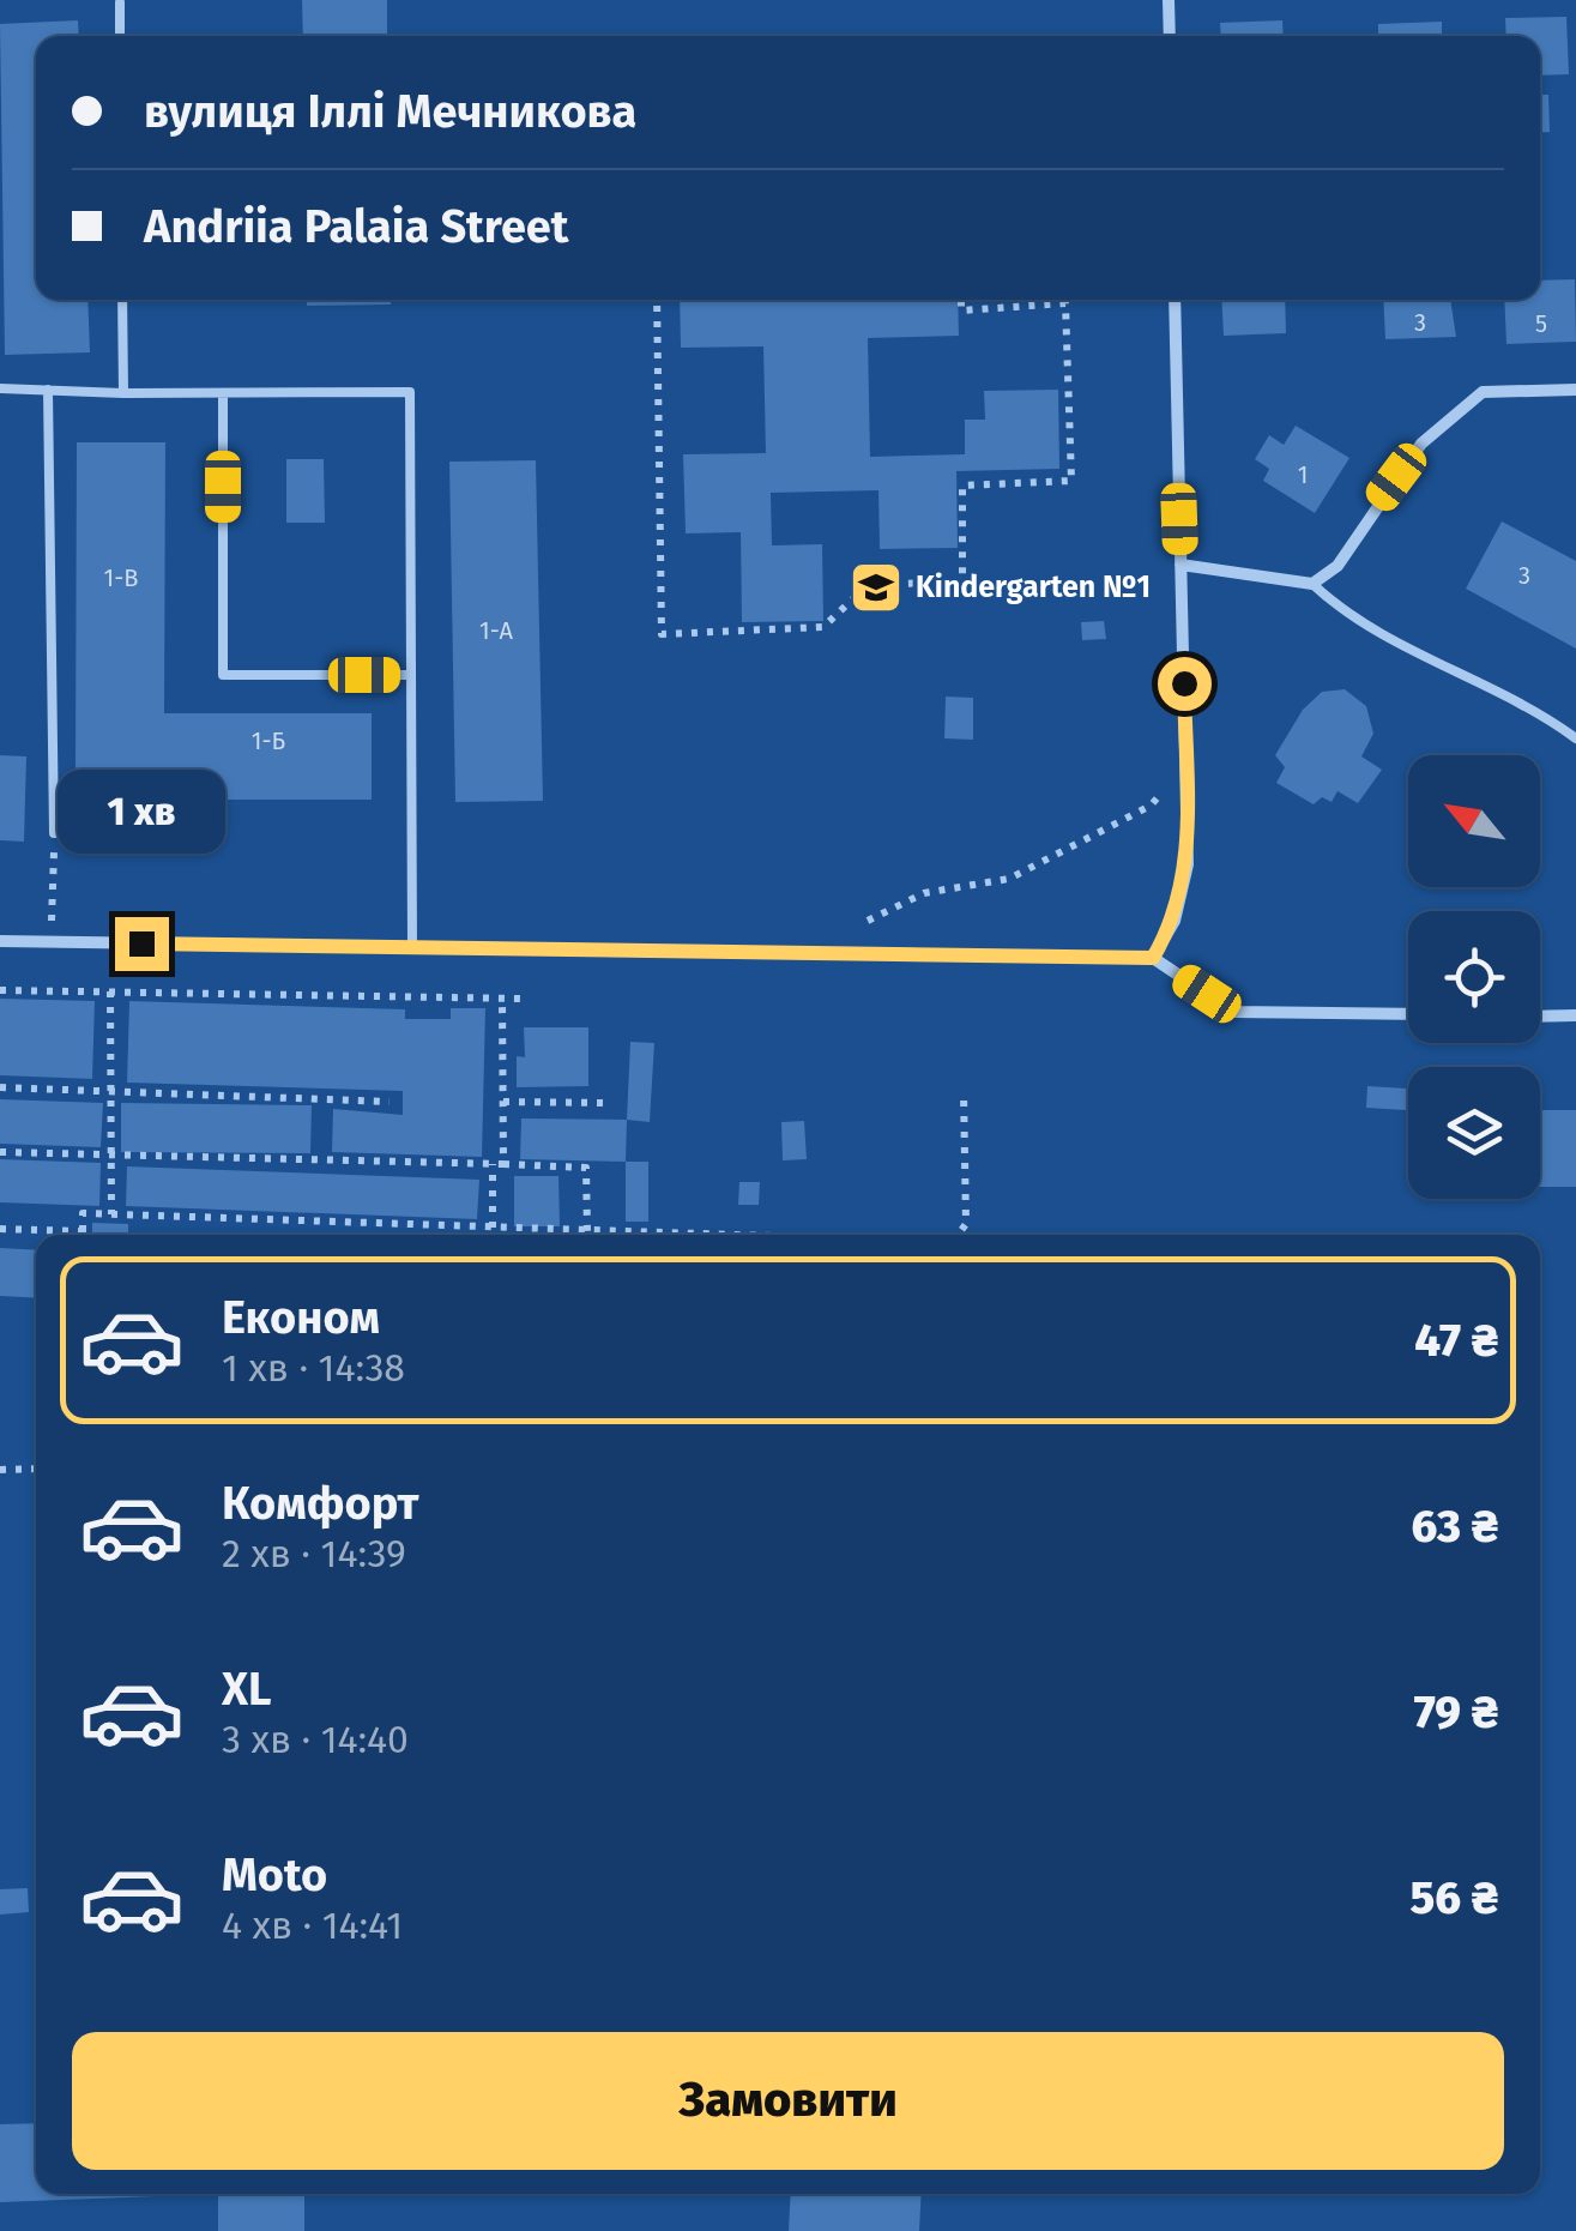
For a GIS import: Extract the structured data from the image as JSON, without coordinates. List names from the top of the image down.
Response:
{
  "places": {
    "school or university": ["Kindergarten №1"]
  },
  "house_numbers": [
    "3",
    "5",
    "1",
    "3",
    "1-В",
    "1-А",
    "1-Б"
  ],
  "north": "top left",
  "page": {
    "banner": ["вулиця Іллі Мечникова", "Andriia Palaia Street"],
    "bubble": "1 хв",
    "list": [
      {
        "name": "Економ",
        "note": "1 хв · 14:38",
        "value": "47 ₴"
      },
      {
        "name": "Комфорт",
        "note": "2 хв · 14:39",
        "value": "63 ₴"
      },
      {
        "name": "XL",
        "note": "3 хв · 14:40",
        "value": "79 ₴"
      },
      {
        "name": "Moto",
        "note": "4 хв · 14:41",
        "value": "56 ₴"
      }
    ],
    "buttons": "Замовити"
  }
}
